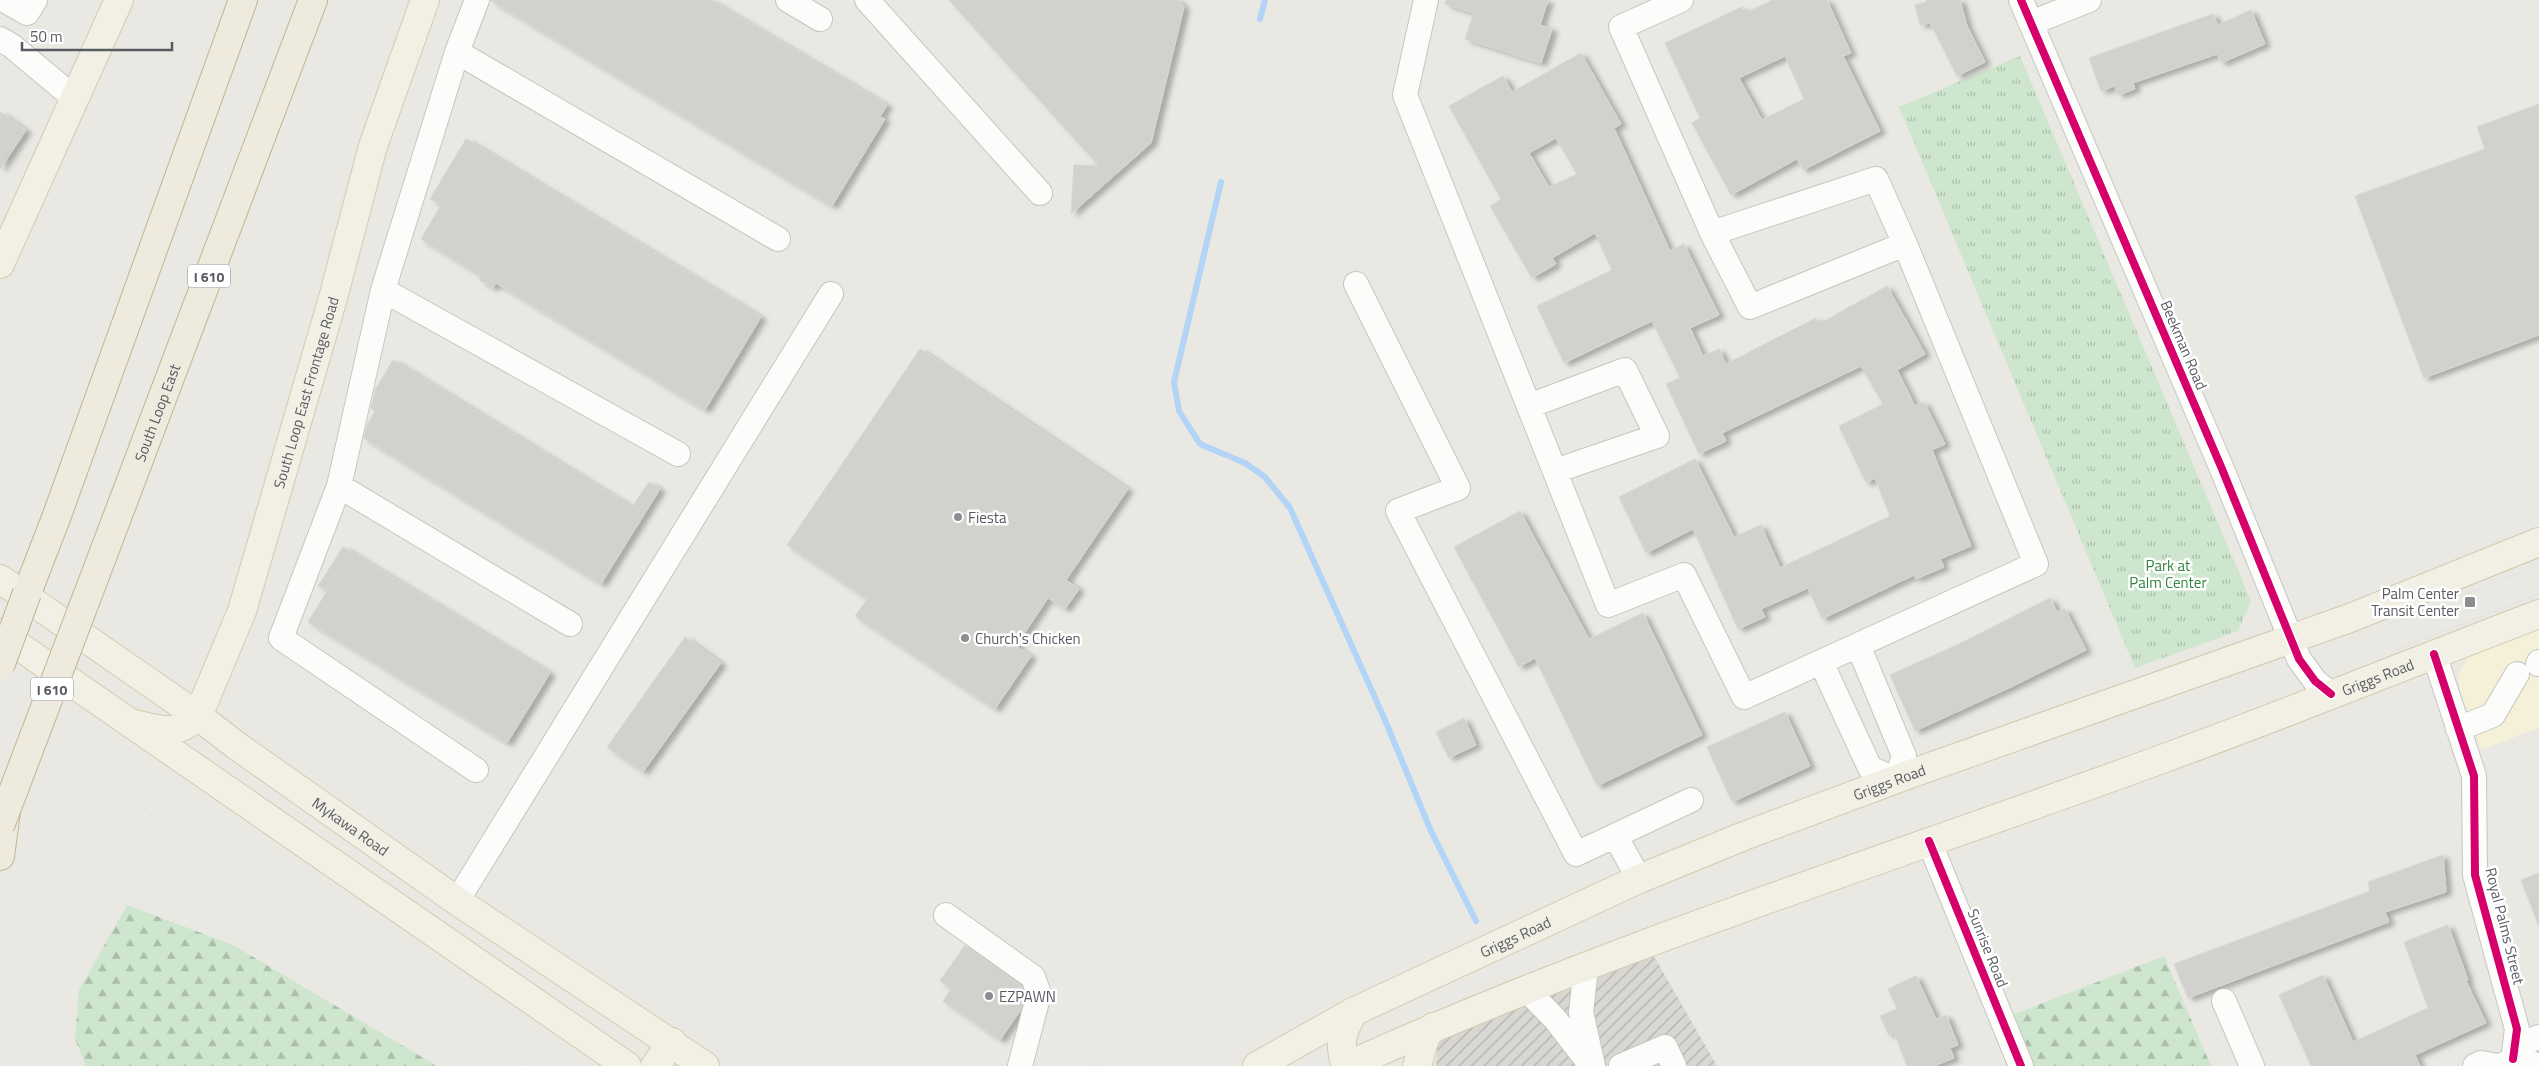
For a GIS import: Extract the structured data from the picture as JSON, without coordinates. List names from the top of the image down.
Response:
{
  "streets": {
    "highway": ["I 610", "South Loop East"],
    "main road": ["South Loop East Frontage Road", "Griggs Road", "Mykawa Road"],
    "street": ["Beekman Road", "Royal Palms Street", "Sunrise Road"]
  },
  "crossings": [
    ["Beekman Road", "Griggs Road"],
    ["South Loop East Frontage Road", "Mykawa Road"],
    ["Griggs Road", "Royal Palms Street"],
    ["Griggs Road", "Sunrise Road"]
  ],
  "parks": ["Park at Palm Center"],
  "places": {
    "other": ["Fiesta", "Church's Chicken", "EZPAWN"],
    "transit": ["Palm Center Transit Center"]
  },
  "scale_bar": "50 m"
}
